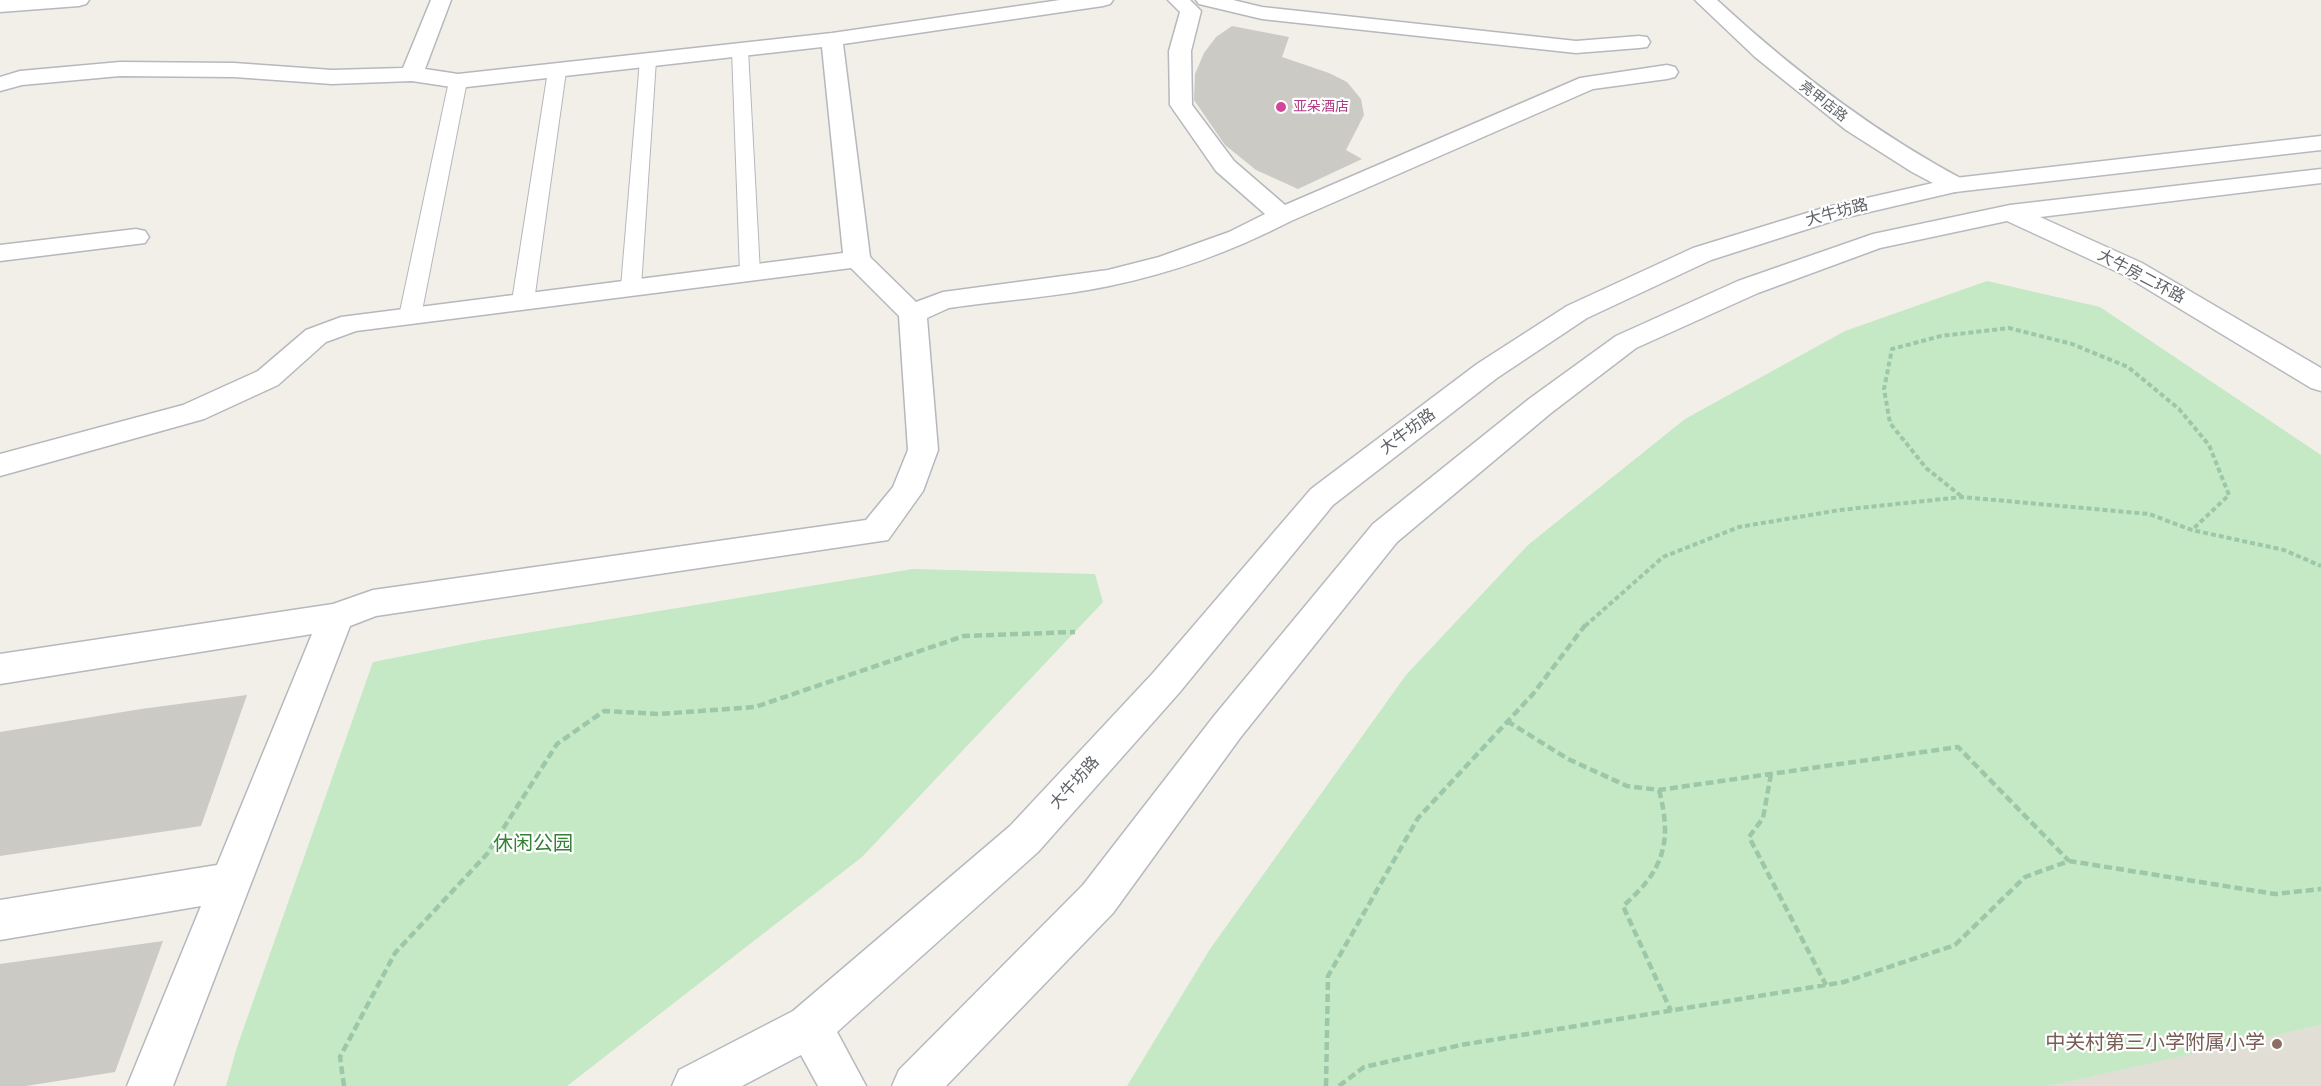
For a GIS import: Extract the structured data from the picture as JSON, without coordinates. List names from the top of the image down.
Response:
{
  "streets": {
    "street": ["亮甲店路", "大牛坊路", "大牛房二环路"]
  },
  "crossings": [
    ["亮甲店路", "大牛坊路"],
    ["亮甲店路", "大牛房二环路"],
    ["大牛坊路", "大牛房二环路"]
  ],
  "parks": ["休闲公园"],
  "places": ["亚朵酒店", "中关村第三小学附属小学"]
}
